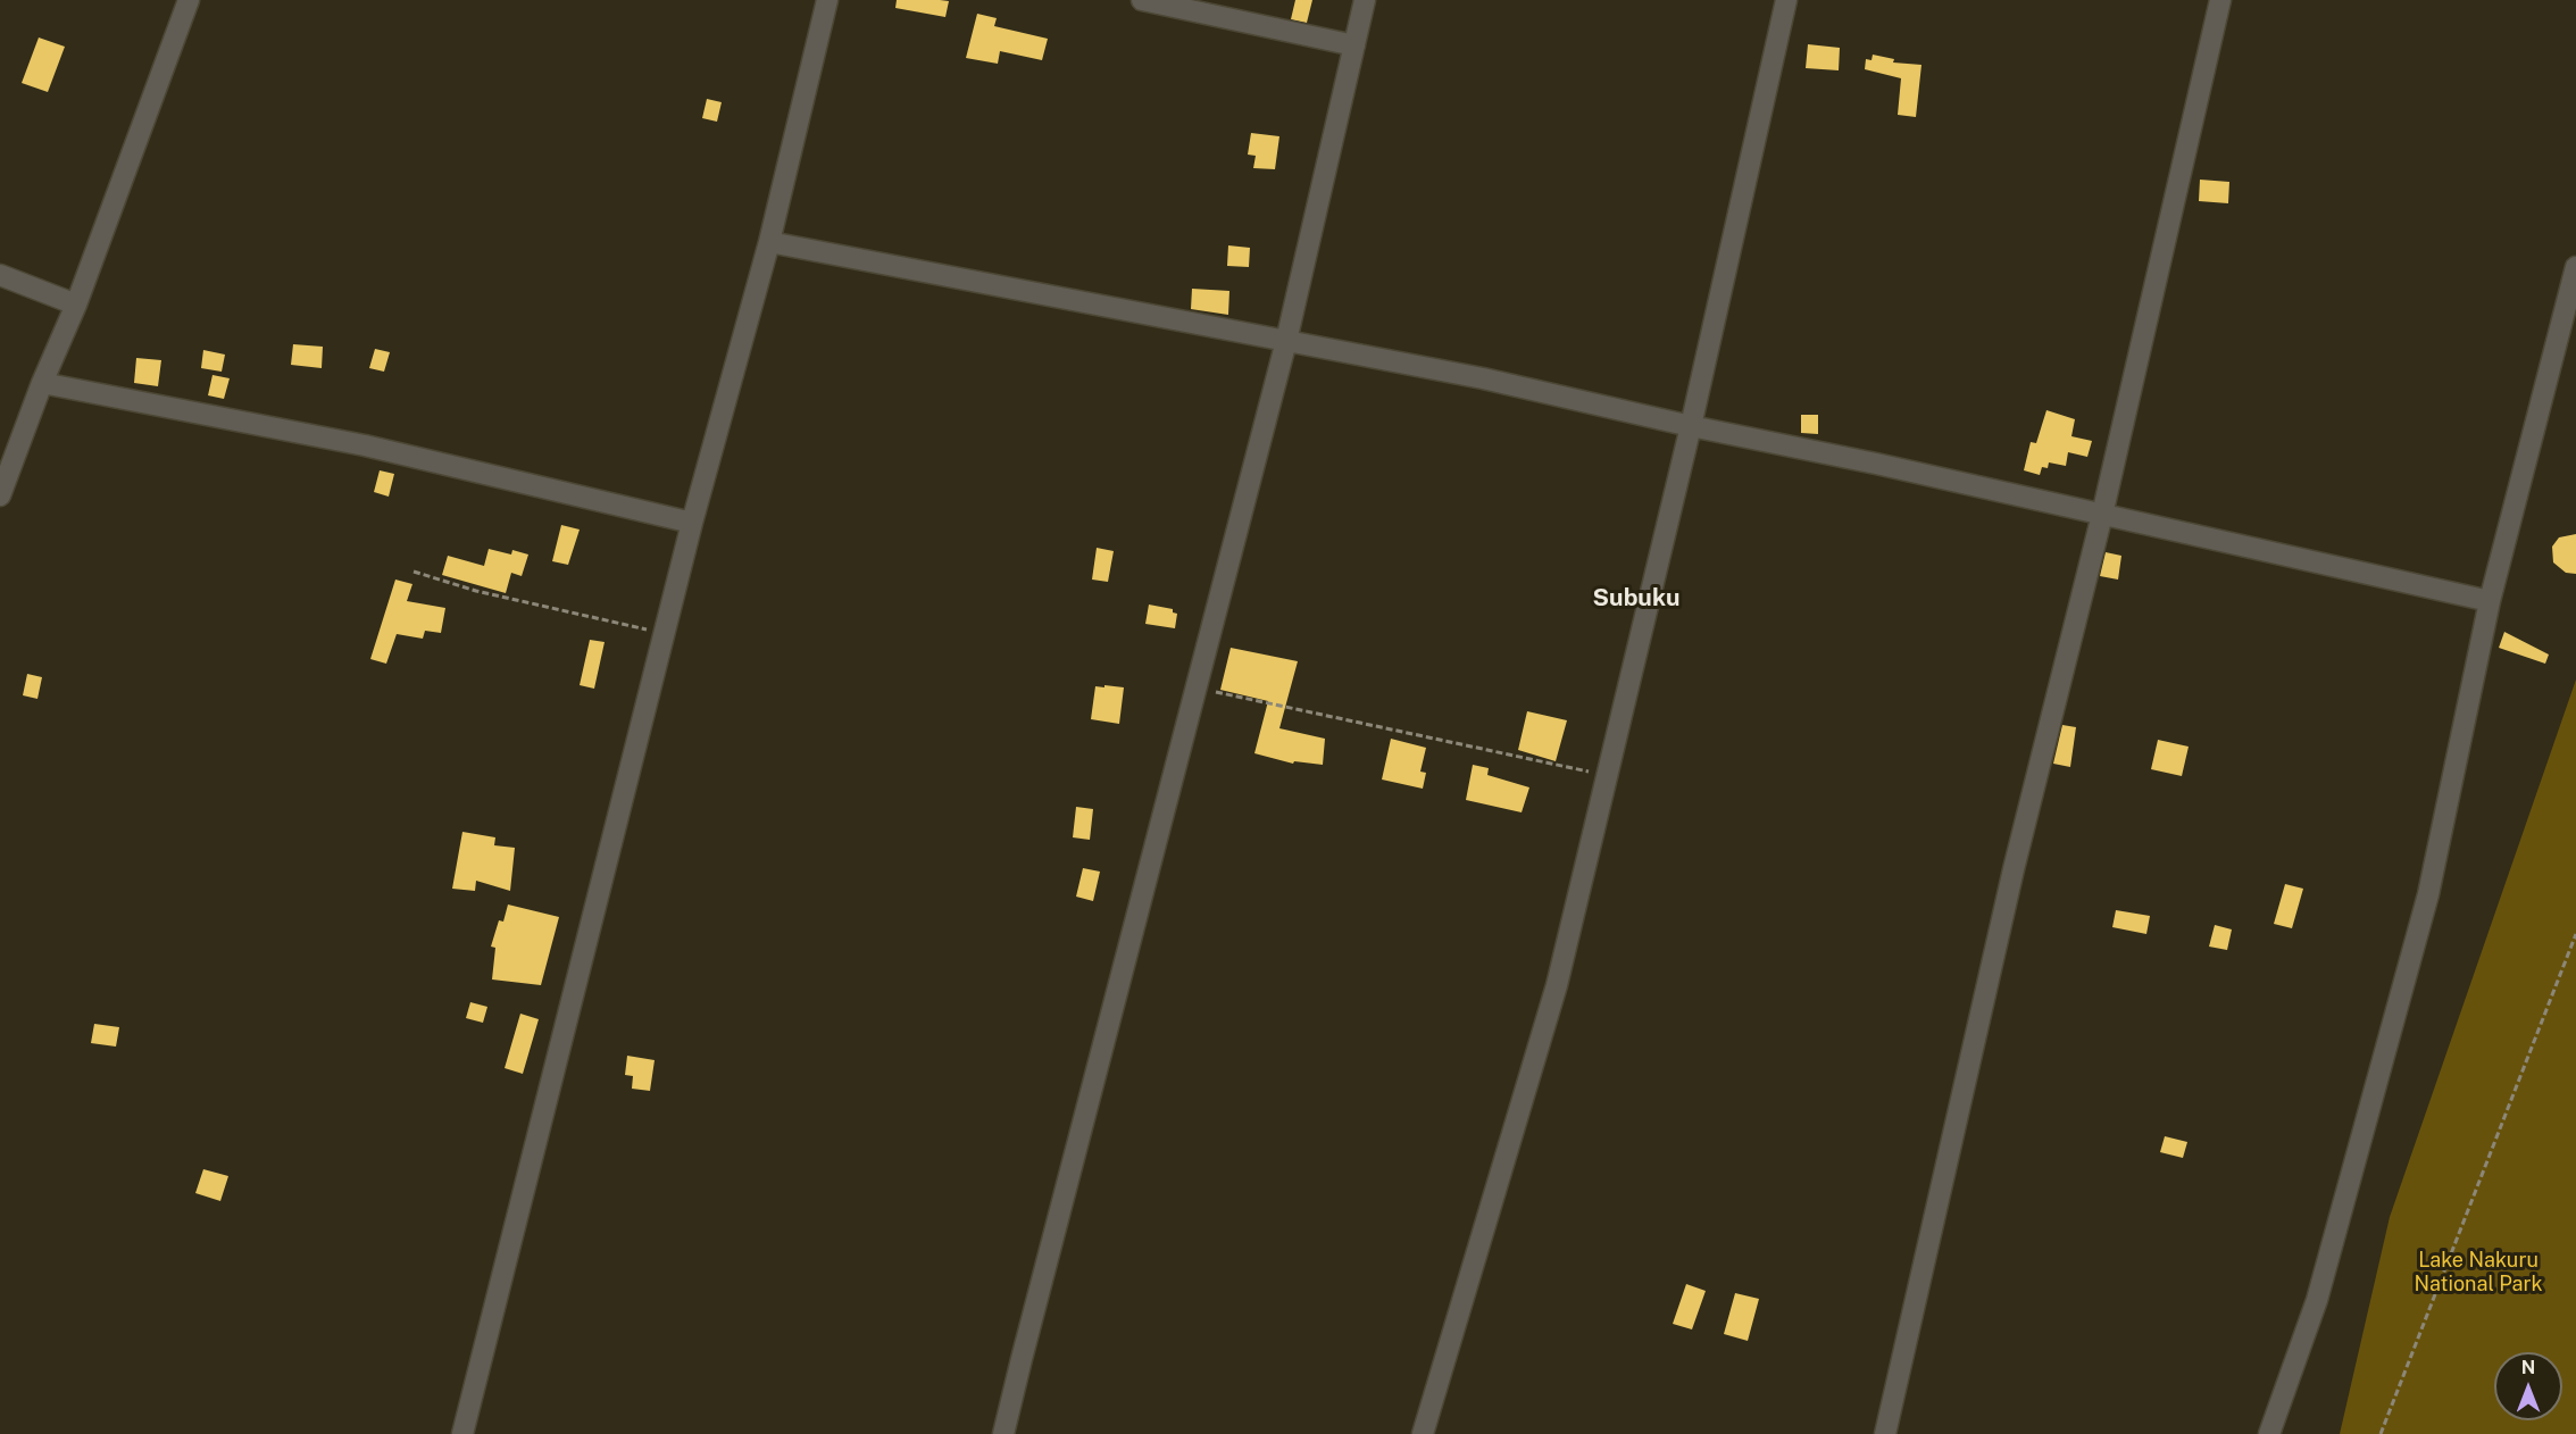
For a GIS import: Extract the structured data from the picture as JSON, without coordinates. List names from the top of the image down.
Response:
{
  "districts": ["Subuku"],
  "parks": ["Lake Nakuru National Park"],
  "north": "top"
}
